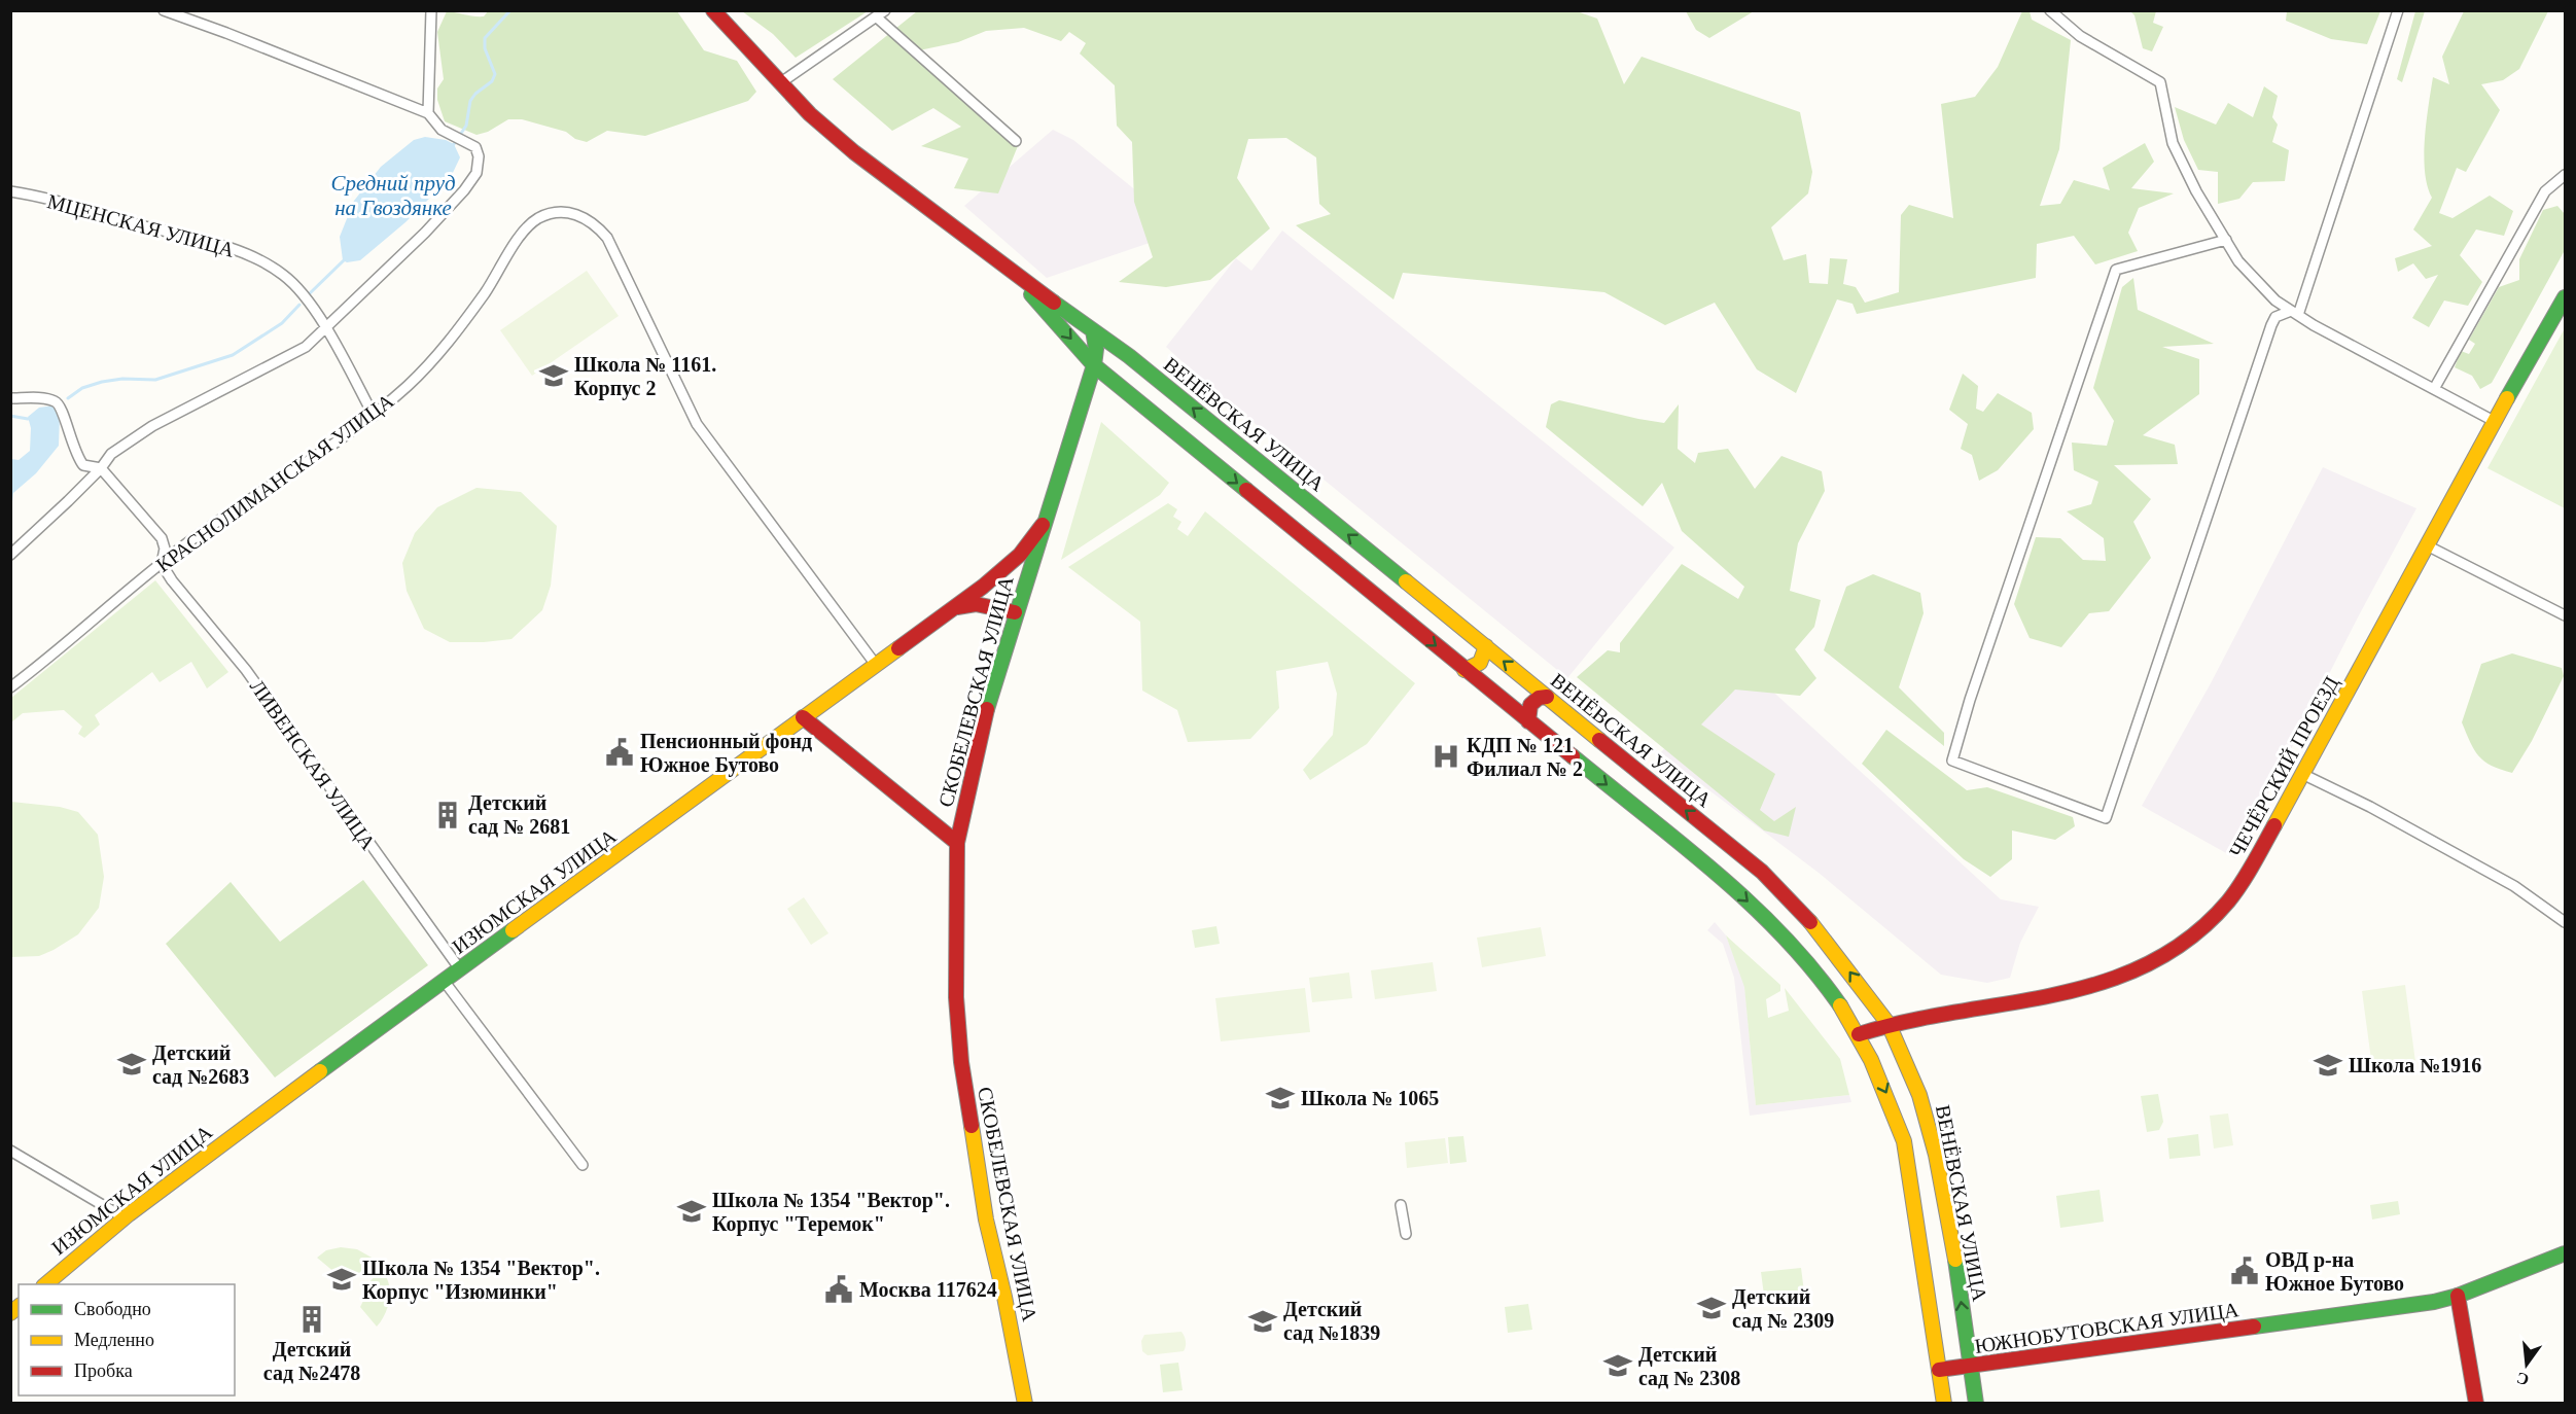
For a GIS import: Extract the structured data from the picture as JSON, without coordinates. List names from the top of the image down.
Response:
{
  "streets": {
    "street": [
      "МЦЕНСКАЯ УЛИЦА",
      "ВЕНЁВСКАЯ УЛИЦА",
      "КРАСНОЛИМАНСКАЯ УЛИЦА",
      "СКОБЕЛЕВСКАЯ УЛИЦА",
      "ЛИВЕНСКАЯ УЛИЦА",
      "ЧЕЧЁРСКИЙ ПРОЕЗД",
      "ИЗЮМСКАЯ УЛИЦА",
      "ЮЖНОБУТОВСКАЯ УЛИЦА"
    ]
  },
  "crossings": [
    ["МЦЕНСКАЯ УЛИЦА", "КРАСНОЛИМАНСКАЯ УЛИЦА"],
    ["ВЕНЁВСКАЯ УЛИЦА", "СКОБЕЛЕВСКАЯ УЛИЦА"],
    ["ВЕНЁВСКАЯ УЛИЦА", "ЧЕЧЁРСКИЙ ПРОЕЗД"],
    ["ВЕНЁВСКАЯ УЛИЦА", "ЮЖНОБУТОВСКАЯ УЛИЦА"],
    ["КРАСНОЛИМАНСКАЯ УЛИЦА", "ЛИВЕНСКАЯ УЛИЦА"],
    ["КРАСНОЛИМАНСКАЯ УЛИЦА", "ИЗЮМСКАЯ УЛИЦА"],
    ["СКОБЕЛЕВСКАЯ УЛИЦА", "ИЗЮМСКАЯ УЛИЦА"],
    ["ЛИВЕНСКАЯ УЛИЦА", "ИЗЮМСКАЯ УЛИЦА"]
  ],
  "water": ["Средний пруд на Гвоздянке"],
  "places": {
    "school or university": [
      "Школа № 1161. Корпус 2",
      "Детский сад №2683",
      "Школа №1916",
      "Школа № 1065",
      "Школа № 1354 \"Вектор\". Корпус \"Теремок\"",
      "Школа № 1354 \"Вектор\". Корпус \"Изюминки\"",
      "Детский сад № 2309",
      "Детский сад №1839",
      "Детский сад № 2308"
    ],
    "public building": ["Пенсионный фонд Южное Бутово", "ОВД р-на Южное Бутово", "Москва 117624"],
    "hospital": ["КДП № 121 Филиал № 2"],
    "building": ["Детский сад № 2681", "Детский сад №2478"]
  },
  "legend": ["Свободно", "Медленно", "Пробка"],
  "north": "bottom"
}
